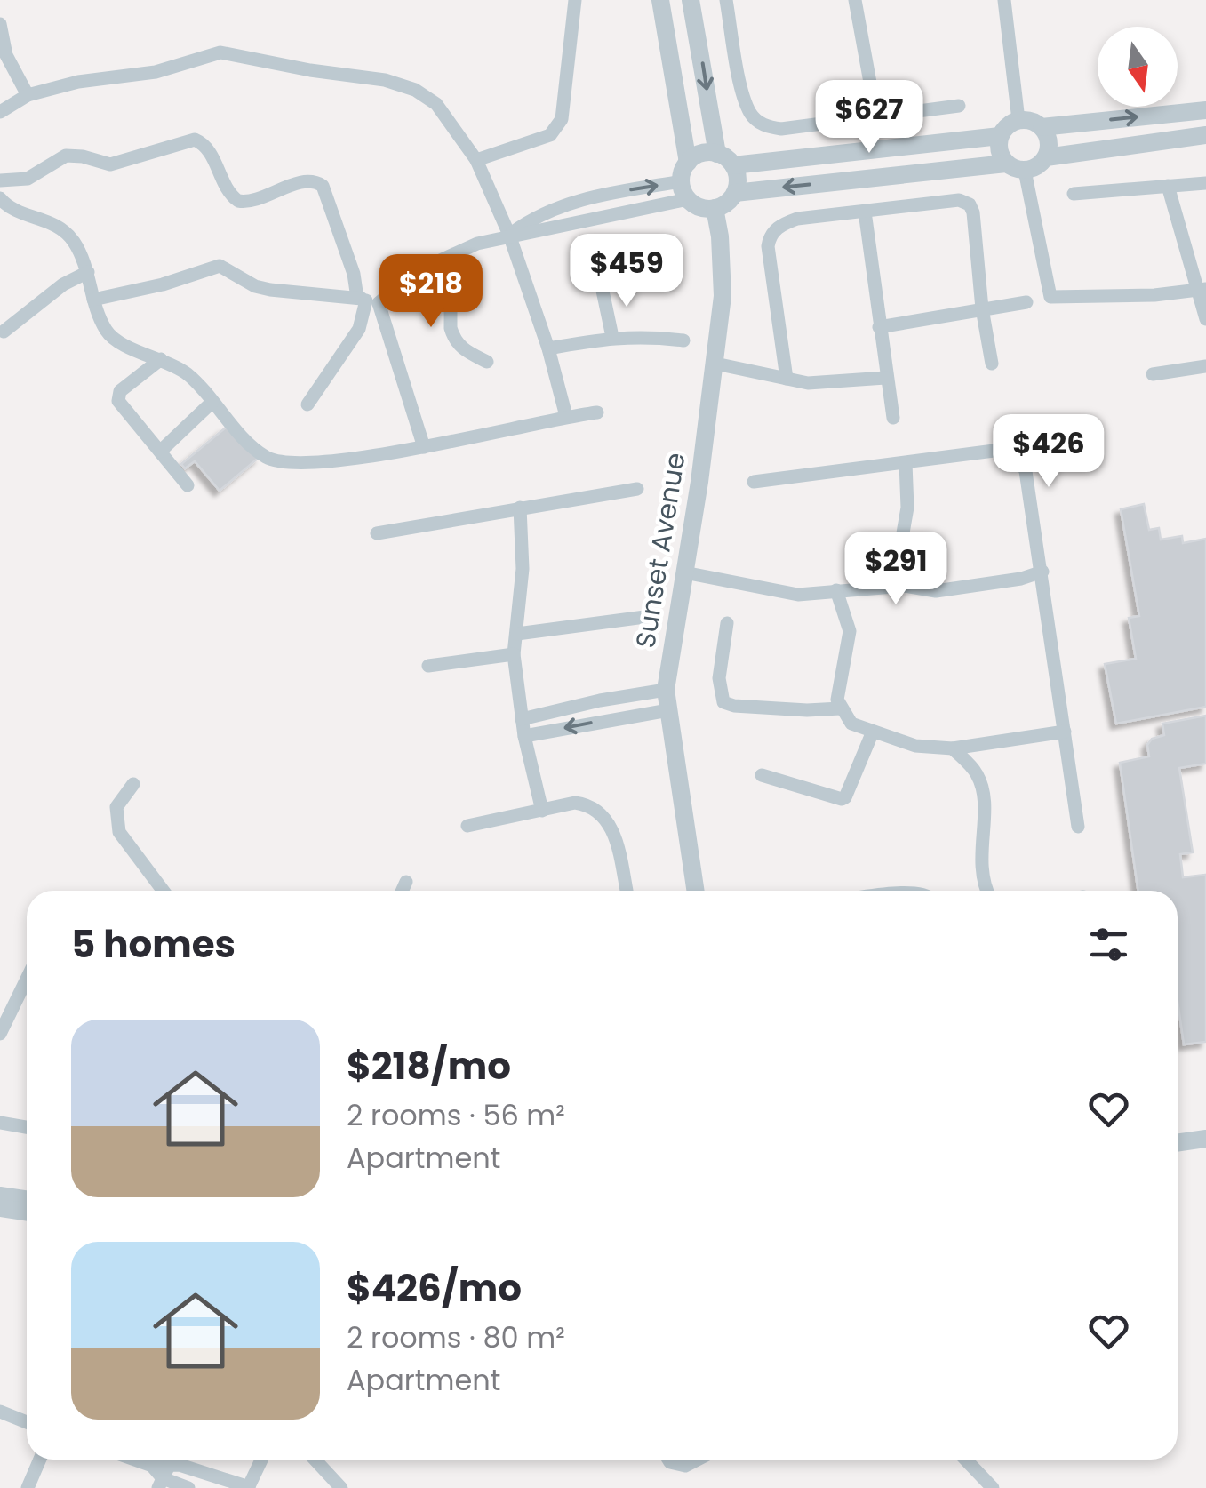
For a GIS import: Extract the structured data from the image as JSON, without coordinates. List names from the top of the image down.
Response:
{
  "streets": {
    "street": ["Sunset Avenue"]
  },
  "north": "bottom",
  "page": {
    "price": [
      "$627",
      "$459",
      "$218",
      "$426",
      "$291"
    ],
    "heading": "5 homes",
    "list": [
      {
        "name": "$218/mo",
        "note": "2 rooms · 56 m² · Apartment"
      },
      {
        "name": "$426/mo",
        "note": "2 rooms · 80 m² · Apartment"
      }
    ]
  }
}
